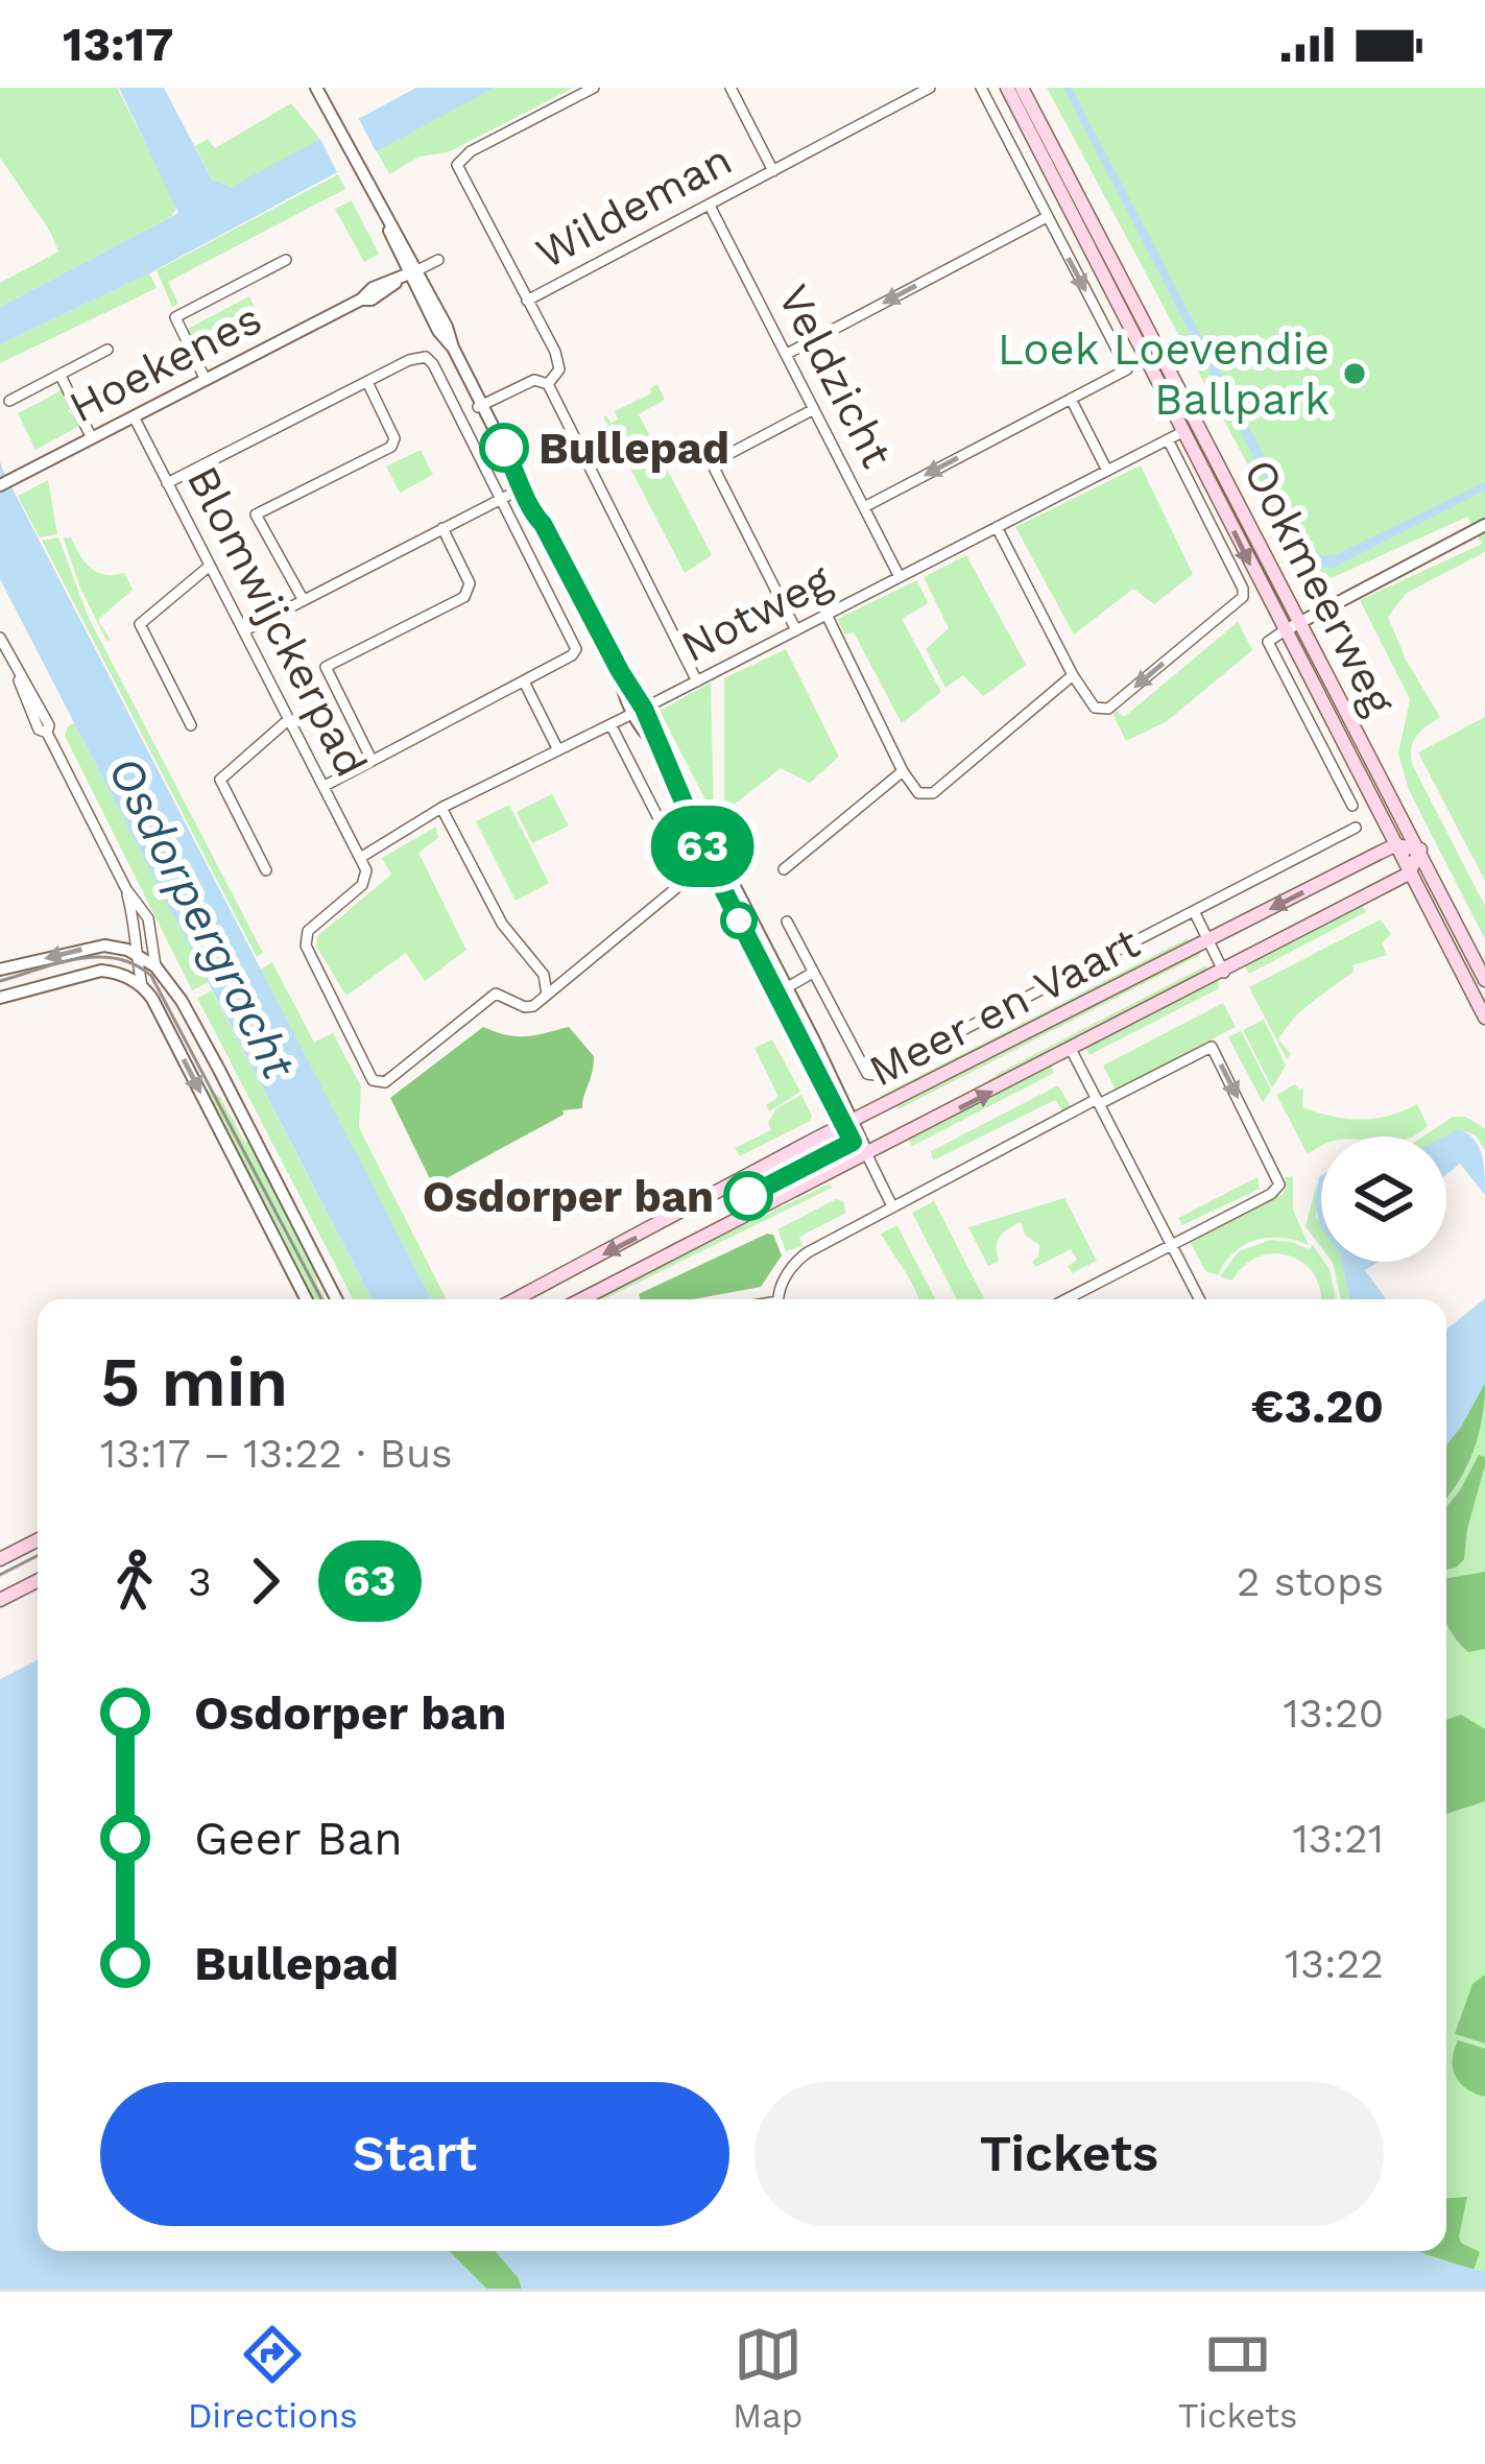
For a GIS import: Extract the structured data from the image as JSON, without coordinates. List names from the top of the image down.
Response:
{
  "streets": {
    "main road": ["Ookmeerweg", "Meer en Vaart"],
    "street": [
      "Wildeman",
      "Hoekenes",
      "Veldzicht",
      "Notweg",
      "Blomwijckerpad"
    ]
  },
  "crossings": [
    ["Wildeman", "Veldzicht"],
    ["Hoekenes", "Blomwijckerpad"],
    ["Veldzicht", "Notweg"],
    ["Ookmeerweg", "Notweg"],
    ["Ookmeerweg", "Meer en Vaart"],
    ["Notweg", "Blomwijckerpad"]
  ],
  "water": ["Osdorpergracht"],
  "places": ["Loek Loevendie Ballpark", "Bullepad", "Osdorper ban"],
  "lines": ["bus line 63"],
  "page": {
    "status": "13:17",
    "on_map": "63",
    "heading": ["5 min", "13:17 – 13:22 · Bus", "€3.20"],
    "legs": ["3", "63", "2 stops"],
    "list": [
      {
        "name": "Osdorper ban",
        "value": "13:20"
      },
      {
        "name": "Geer Ban",
        "value": "13:21"
      },
      {
        "name": "Bullepad",
        "value": "13:22"
      }
    ],
    "buttons": ["Start", "Tickets"],
    "tabs": ["Directions", "Map", "Tickets"]
  }
}
